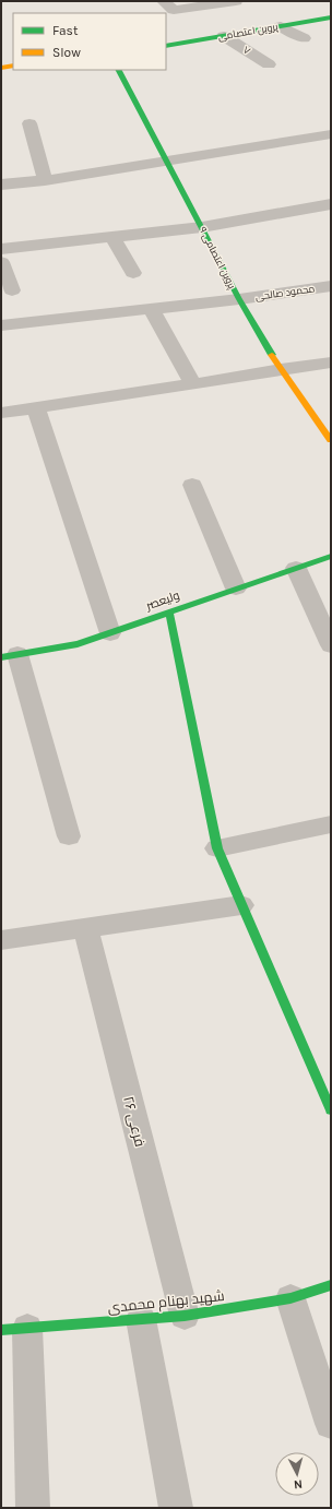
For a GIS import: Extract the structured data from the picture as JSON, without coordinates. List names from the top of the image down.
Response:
{
  "streets": {
    "street": [
      "پروین اعتصامی",
      "۷",
      "پروین اعتصامی ۹",
      "محمود صالحی",
      "ولیعصر",
      "فرعی ۲۶",
      "شهید بهنام محمدی"
    ]
  },
  "crossings": [
    ["پروین اعتصامی", "۷"],
    ["پروین اعتصامی ۹", "محمود صالحی"],
    ["فرعی ۲۶", "شهید بهنام محمدی"]
  ],
  "legend": ["Fast", "Slow"],
  "north": "bottom"
}
